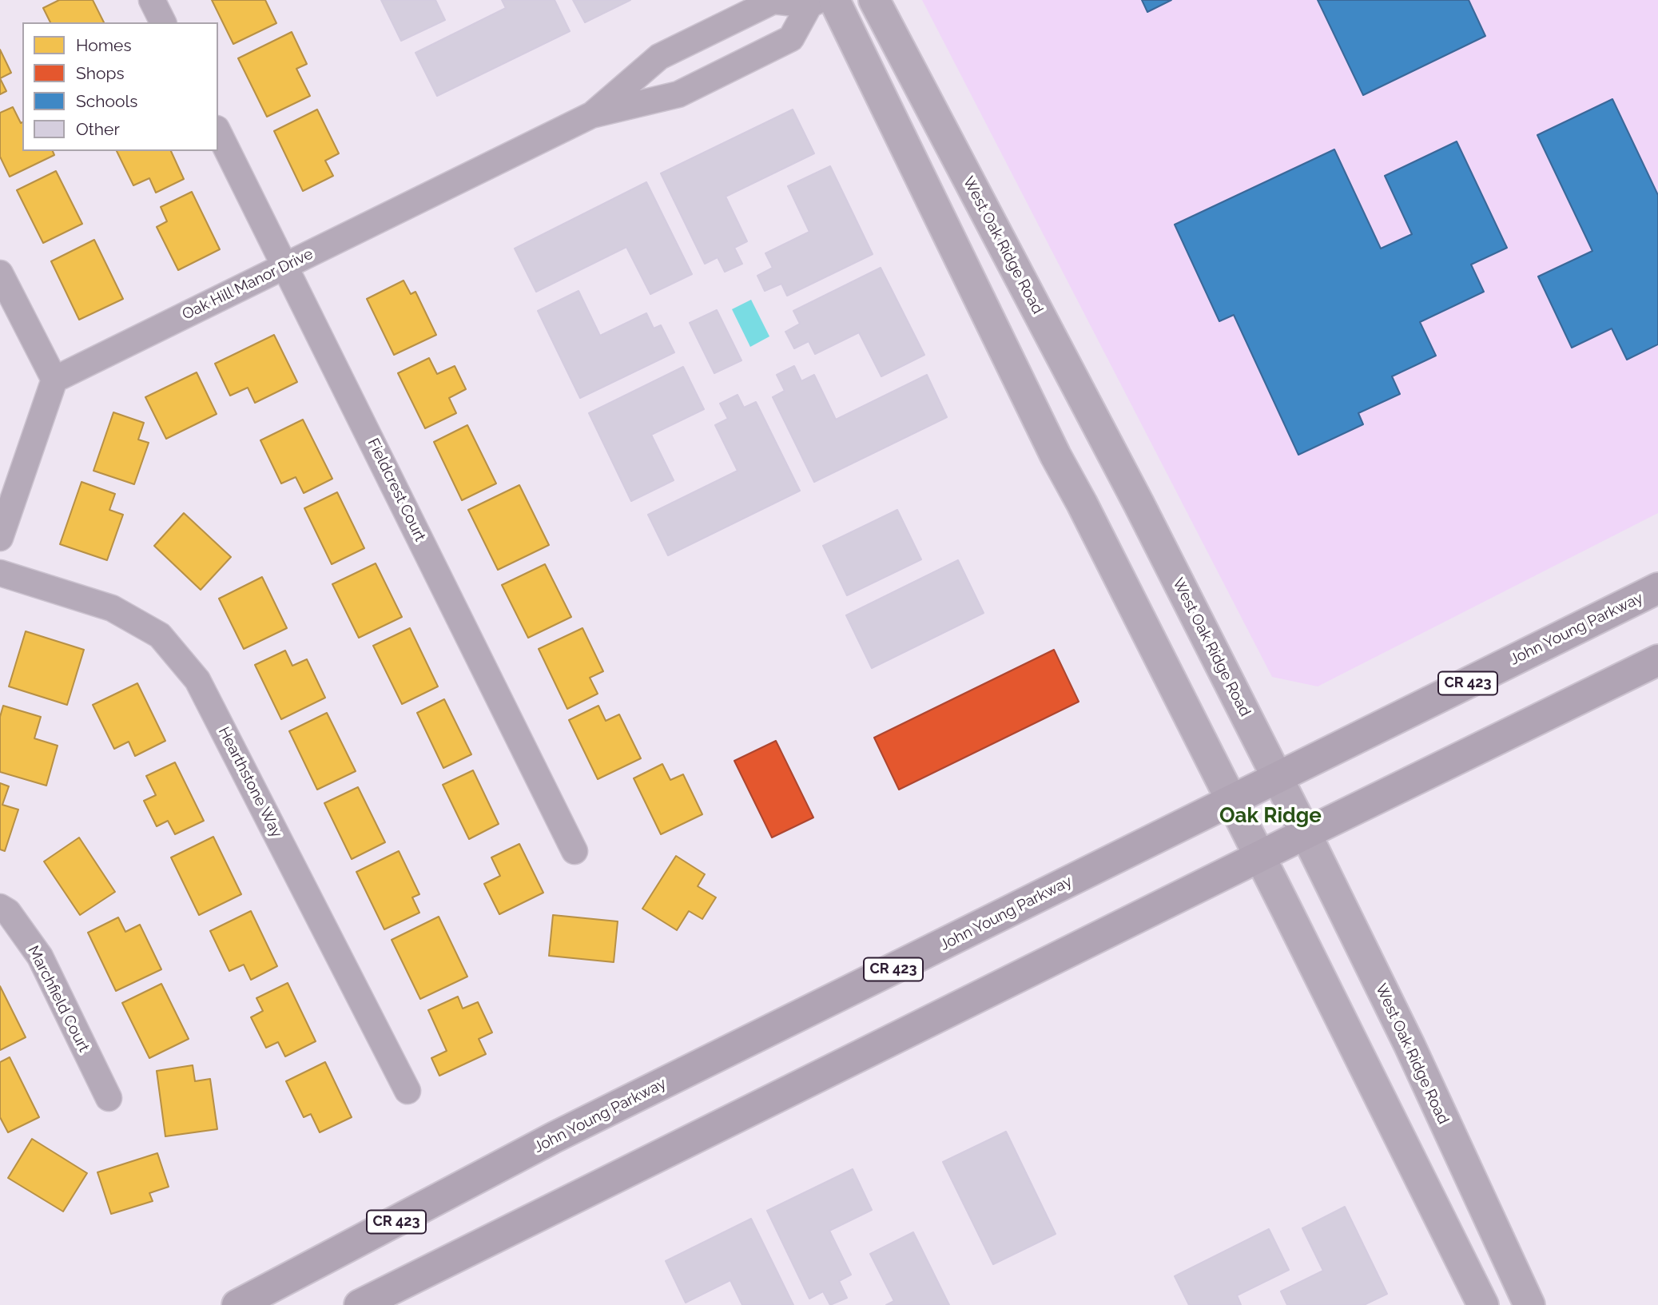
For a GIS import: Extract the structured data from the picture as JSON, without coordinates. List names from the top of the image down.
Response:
{
  "streets": {
    "highway": ["John Young Parkway", "CR 423"],
    "street": [
      "West Oak Ridge Road",
      "Oak Hill Manor Drive",
      "Fieldcrest Court",
      "Hearthstone Way",
      "Marchfield Court"
    ]
  },
  "crossings": [
    ["West Oak Ridge Road", "John Young Parkway"],
    ["Oak Hill Manor Drive", "Fieldcrest Court"]
  ],
  "districts": ["Oak Ridge"],
  "legend": [
    "Homes",
    "Shops",
    "Schools",
    "Other"
  ]
}
